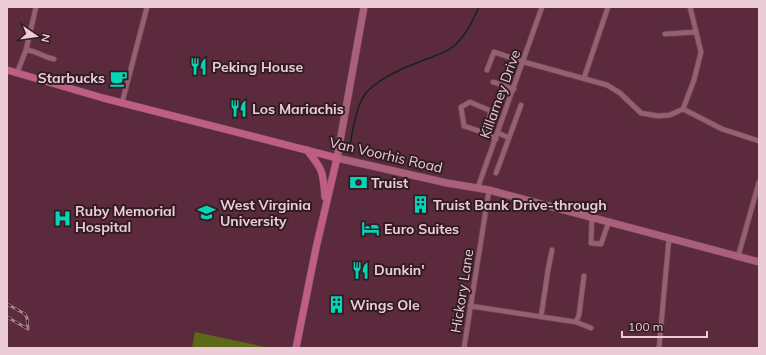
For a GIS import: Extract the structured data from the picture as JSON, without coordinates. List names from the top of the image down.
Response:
{
  "streets": {
    "main road": ["Van Voorhis Road"],
    "street": ["Killarney Drive", "Hickory Lane"]
  },
  "crossings": [
    ["Killarney Drive", "Van Voorhis Road"],
    ["Van Voorhis Road", "Hickory Lane"]
  ],
  "places": {
    "restaurant": ["Peking House", "Los Mariachis", "Dunkin'"],
    "cafe": ["Starbucks"],
    "bank": ["Truist"],
    "building": ["Truist Bank Drive-through", "Wings Ole"],
    "school or university": ["West Virginia University"],
    "hospital": ["Ruby Memorial Hospital"],
    "hotel": ["Euro Suites"]
  },
  "scale_bar": "100 m",
  "north": "right"
}
